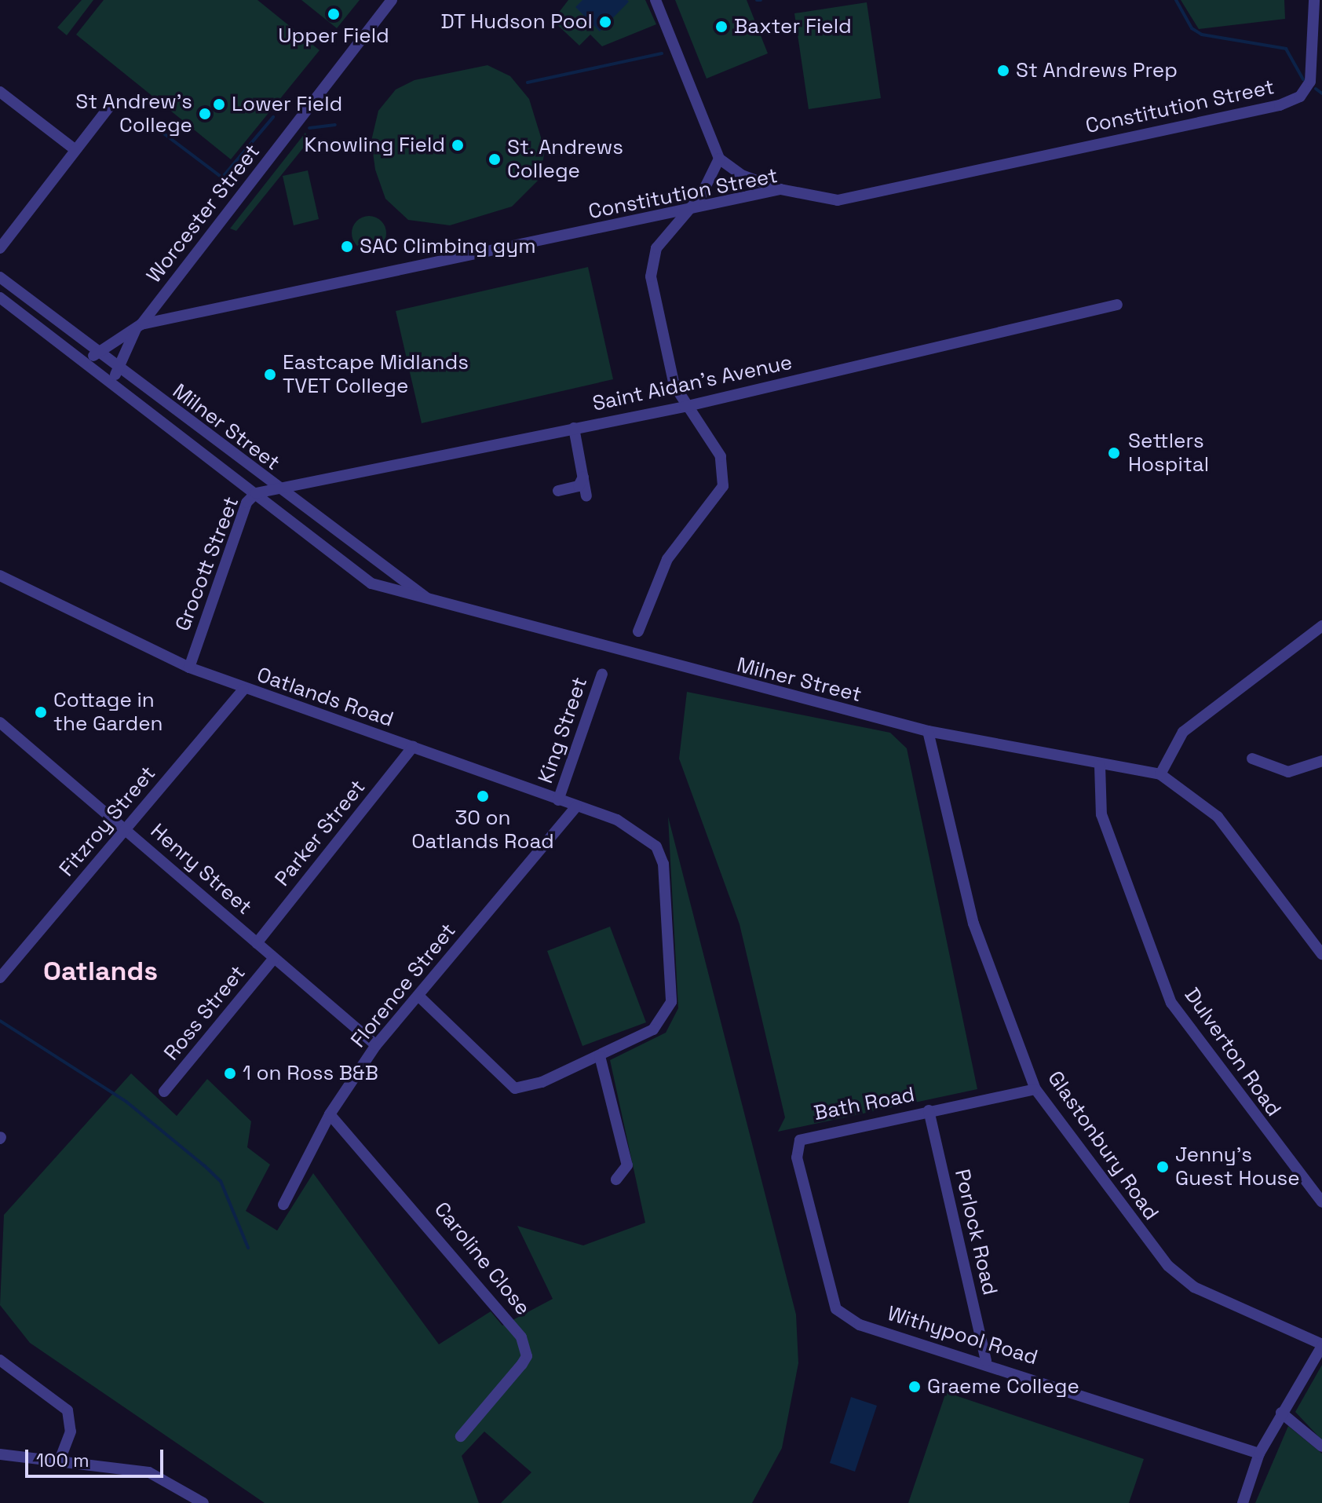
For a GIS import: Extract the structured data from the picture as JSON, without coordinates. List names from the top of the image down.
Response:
{
  "streets": {
    "street": [
      "Constitution Street",
      "Worcester Street",
      "Saint Aidan's Avenue",
      "Milner Street",
      "Grocott Street",
      "Oatlands Road",
      "King Street",
      "Fitzroy Street",
      "Parker Street",
      "Henry Street",
      "Florence Street",
      "Ross Street",
      "Dulverton Road",
      "Bath Road",
      "Glastonbury Road",
      "Porlock Road",
      "Caroline Close",
      "Withypool Road"
    ]
  },
  "crossings": [
    ["Constitution Street", "Worcester Street"],
    ["Worcester Street", "Milner Street"],
    ["Saint Aidan's Avenue", "Milner Street"],
    ["Saint Aidan's Avenue", "Grocott Street"],
    ["Milner Street", "Grocott Street"],
    ["Milner Street", "Dulverton Road"],
    ["Milner Street", "Glastonbury Road"],
    ["Grocott Street", "Oatlands Road"],
    ["Oatlands Road", "King Street"],
    ["Oatlands Road", "Fitzroy Street"],
    ["Oatlands Road", "Parker Street"],
    ["Oatlands Road", "Florence Street"],
    ["Fitzroy Street", "Henry Street"],
    ["Parker Street", "Henry Street"],
    ["Henry Street", "Florence Street"],
    ["Henry Street", "Ross Street"],
    ["Florence Street", "Caroline Close"],
    ["Bath Road", "Glastonbury Road"],
    ["Bath Road", "Porlock Road"],
    ["Bath Road", "Withypool Road"],
    ["Porlock Road", "Withypool Road"]
  ],
  "districts": ["Oatlands"],
  "places": [
    "Upper Field",
    "DT Hudson Pool",
    "Baxter Field",
    "St Andrews Prep",
    "Lower Field",
    "St Andrew's College",
    "Knowling Field",
    "St. Andrews College",
    "SAC Climbing gym",
    "Eastcape Midlands TVET College",
    "Settlers Hospital",
    "Cottage in the Garden",
    "30 on Oatlands Road",
    "1 on Ross B&B",
    "Jenny's Guest House",
    "Graeme College"
  ],
  "scale_bar": "100 m"
}
